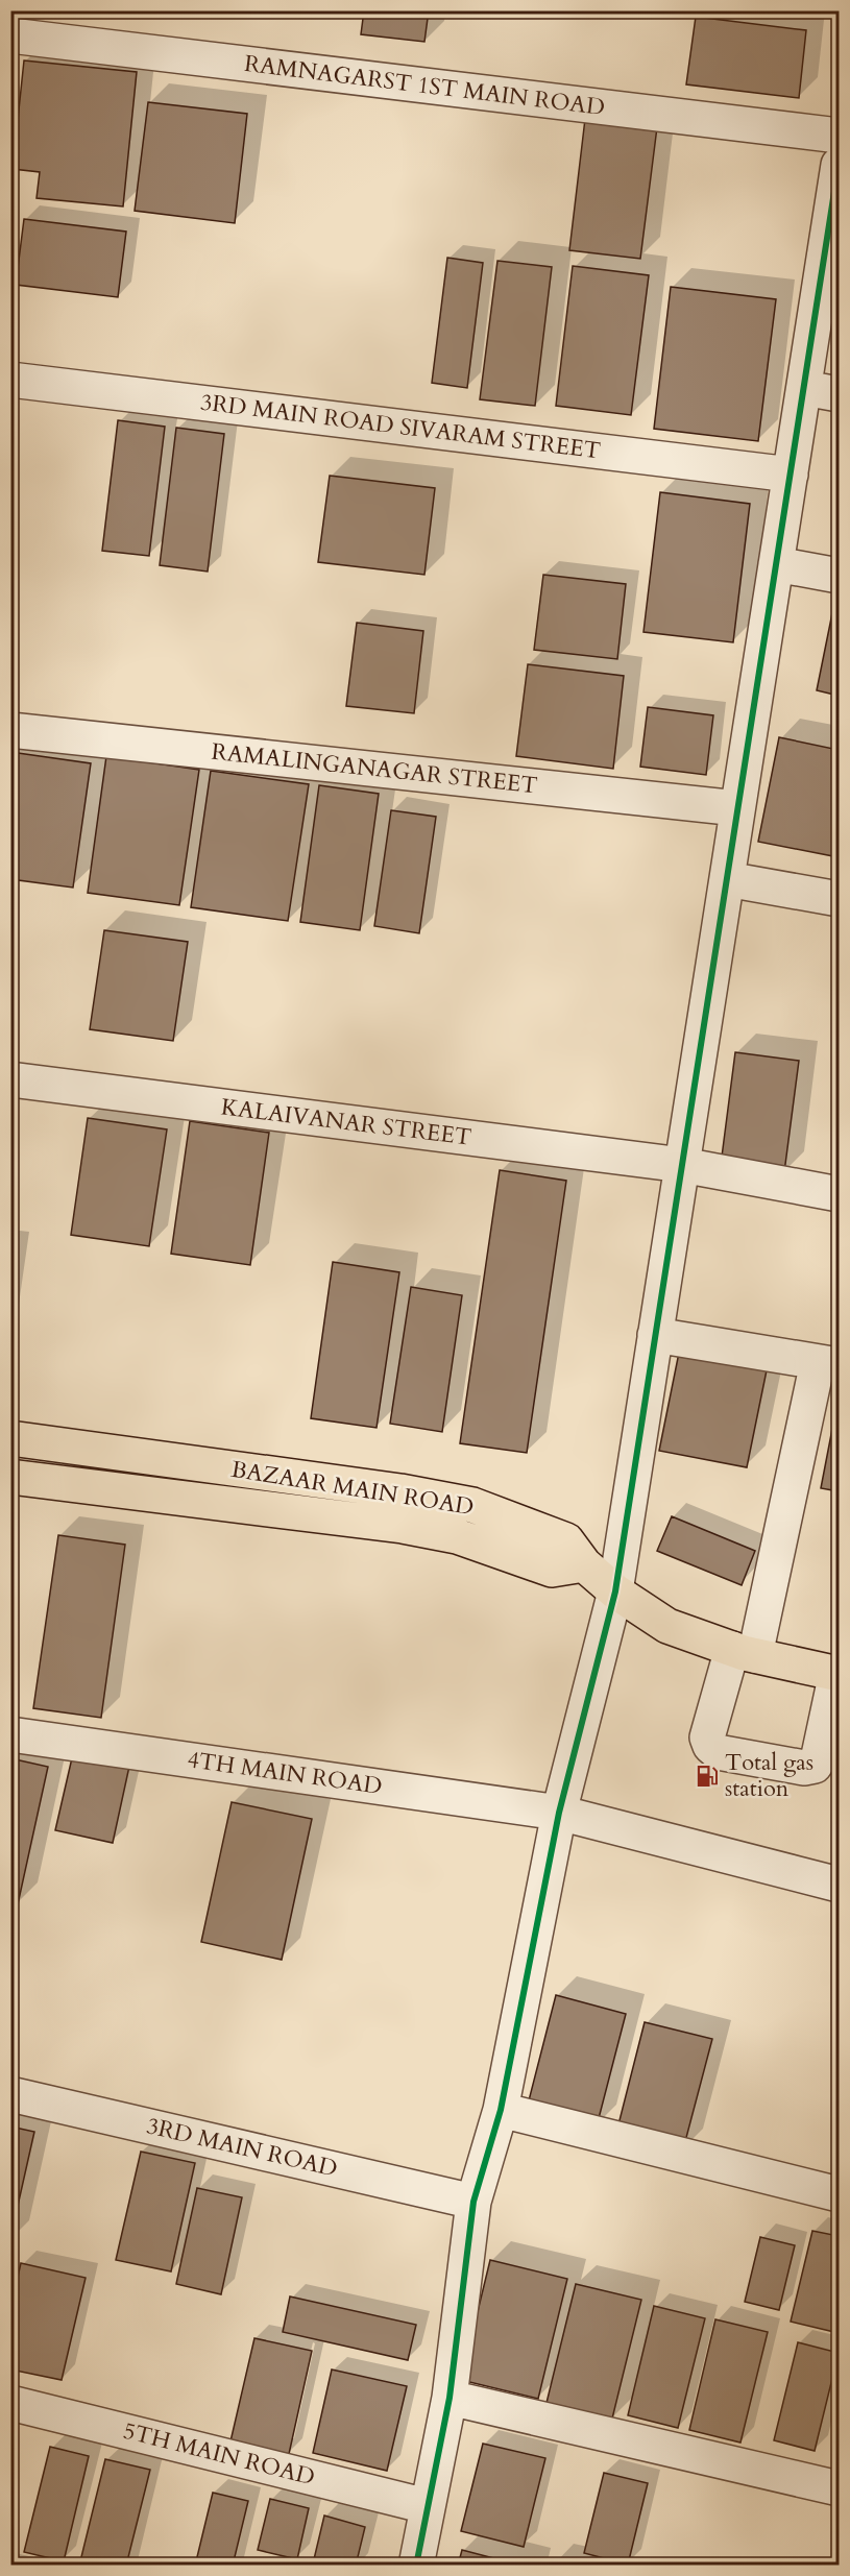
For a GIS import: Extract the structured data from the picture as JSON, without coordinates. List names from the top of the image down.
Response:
{
  "streets": {
    "main road": ["BAZAAR MAIN ROAD"],
    "street": [
      "RAMNAGARST 1ST MAIN ROAD",
      "3RD MAIN ROAD SIVARAM STREET",
      "RAMALINGANAGAR STREET",
      "KALAIVANAR STREET",
      "4TH MAIN ROAD",
      "3RD MAIN ROAD",
      "5TH MAIN ROAD"
    ]
  },
  "places": {
    "fuel station": ["Total gas station"]
  }
}
